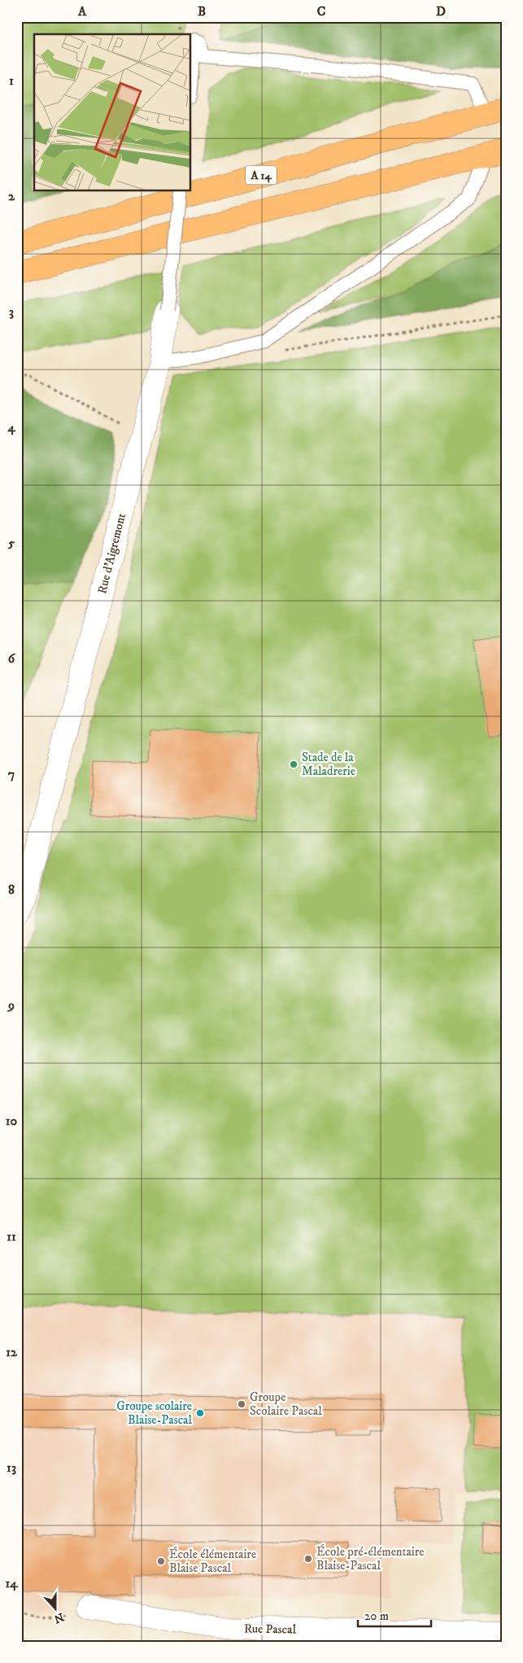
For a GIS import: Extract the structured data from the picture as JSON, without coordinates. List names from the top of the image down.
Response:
{
  "streets": {
    "highway": ["A 14"],
    "street": ["Rue d'Aigremont", "Rue Pascal"]
  },
  "places": [
    "Stade de la Maladrerie",
    "Groupe Scolaire Pascal",
    "Groupe scolaire Blaise-Pascal",
    "École pré-élémentaire Blaise-Pascal",
    "École élémentaire Blaise Pascal"
  ],
  "scale_bar": "20 m",
  "north": "bottom",
  "grid": {
    "columns": [
      "A",
      "B",
      "C",
      "D"
    ],
    "rows": [
      "1",
      "2",
      "3",
      "4",
      "5",
      "6",
      "7",
      "8",
      "9",
      "10",
      "11",
      "12",
      "13",
      "14"
    ]
  }
}
